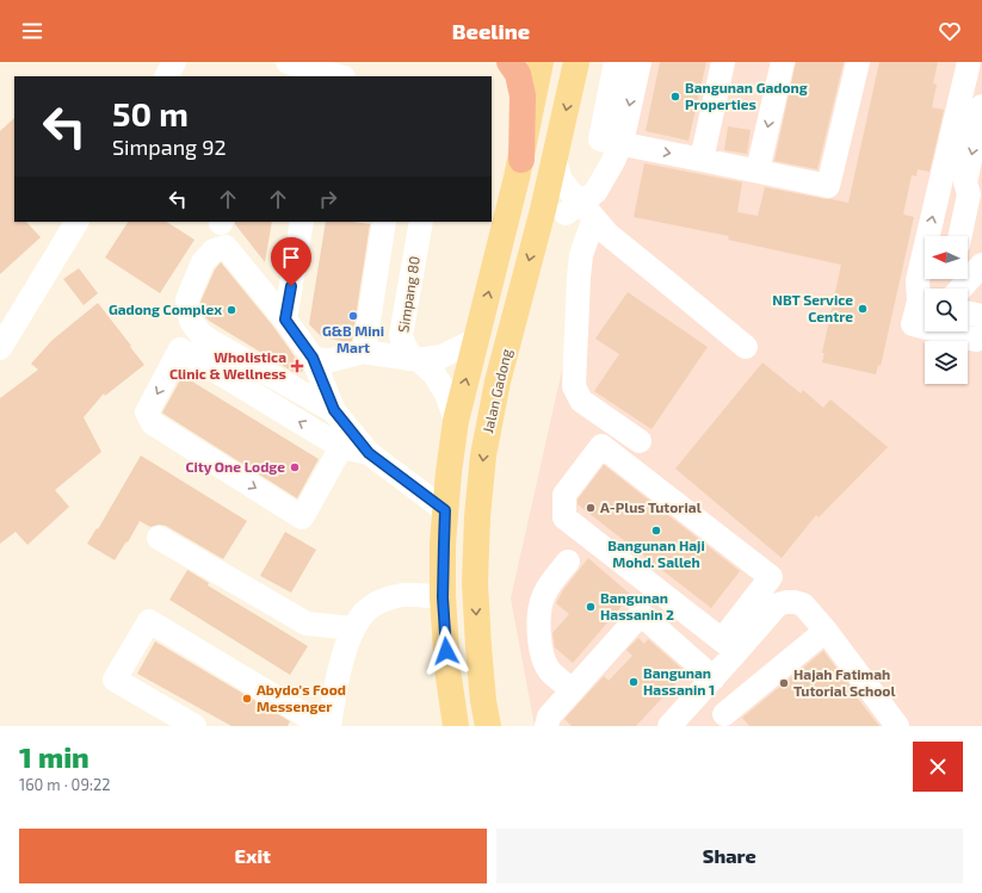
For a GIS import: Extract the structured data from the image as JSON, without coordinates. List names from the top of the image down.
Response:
{
  "streets": {
    "main road": ["Jalan Gadong"],
    "street": ["Simpang 80"]
  },
  "places": {
    "other": [
      "Bangunan Gadong Properties",
      "NBT Service Centre",
      "Gadong Complex",
      "G&B Mini Mart",
      "City One Lodge",
      "A-Plus Tutorial",
      "Bangunan Haji Mohd. Salleh",
      "Bangunan Hassanin 2",
      "Bangunan Hassanin 1",
      "Hajah Fatimah Tutorial School",
      "Abydo's Food Messenger"
    ],
    "health": ["Wholistica Clinic & Wellness"]
  },
  "north": "left",
  "page": {
    "header": "Beeline",
    "turn": ["50 m", "Simpang 92"],
    "heading": ["1 min", "160 m · 09:22"],
    "buttons": ["Exit", "Share"]
  }
}
